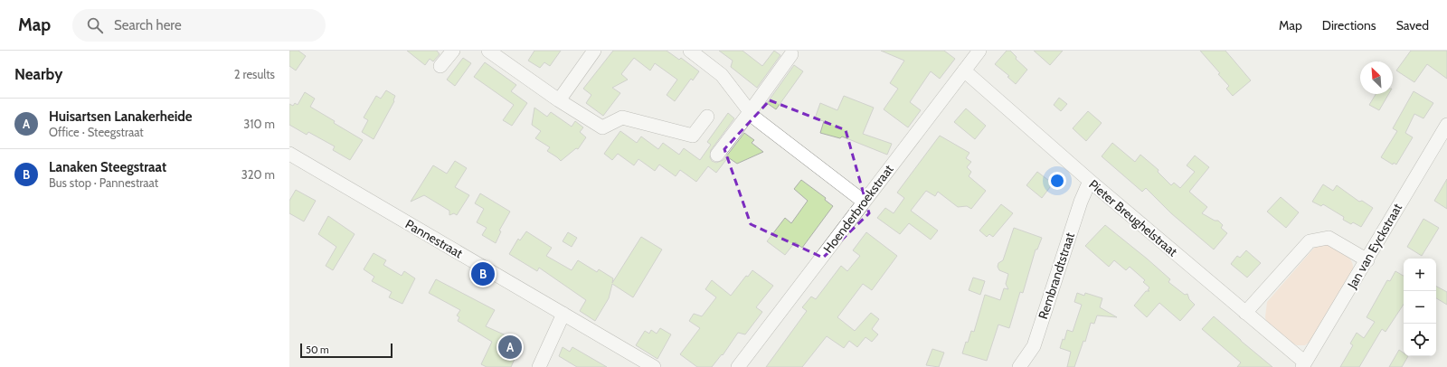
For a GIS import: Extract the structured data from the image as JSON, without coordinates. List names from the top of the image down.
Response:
{
  "streets": {
    "street": [
      "Hoenderbroekstraat",
      "Pieter Breughelstraat",
      "Pannestraat",
      "Jan van Eyckstraat",
      "Rembrandtstraat"
    ]
  },
  "crossings": [
    ["Hoenderbroekstraat", "Pieter Breughelstraat"],
    ["Pieter Breughelstraat", "Jan van Eyckstraat"],
    ["Pieter Breughelstraat", "Rembrandtstraat"]
  ],
  "scale_bar": "50 m",
  "north": "top left",
  "page": {
    "header": "Map",
    "search": "Search here",
    "nav": ["Map", "Directions", "Saved"],
    "heading": ["Nearby", "2 results"],
    "list": [
      {
        "mark": "A",
        "name": "Huisartsen Lanakerheide",
        "note": "Office · Steegstraat",
        "value": "310 m"
      },
      {
        "mark": "B",
        "name": "Lanaken Steegstraat",
        "note": "Bus stop · Pannestraat",
        "value": "320 m"
      }
    ],
    "map_buttons": ["+", "−"],
    "pins": ["B", "A"],
    "scale": "50 m"
  }
}
